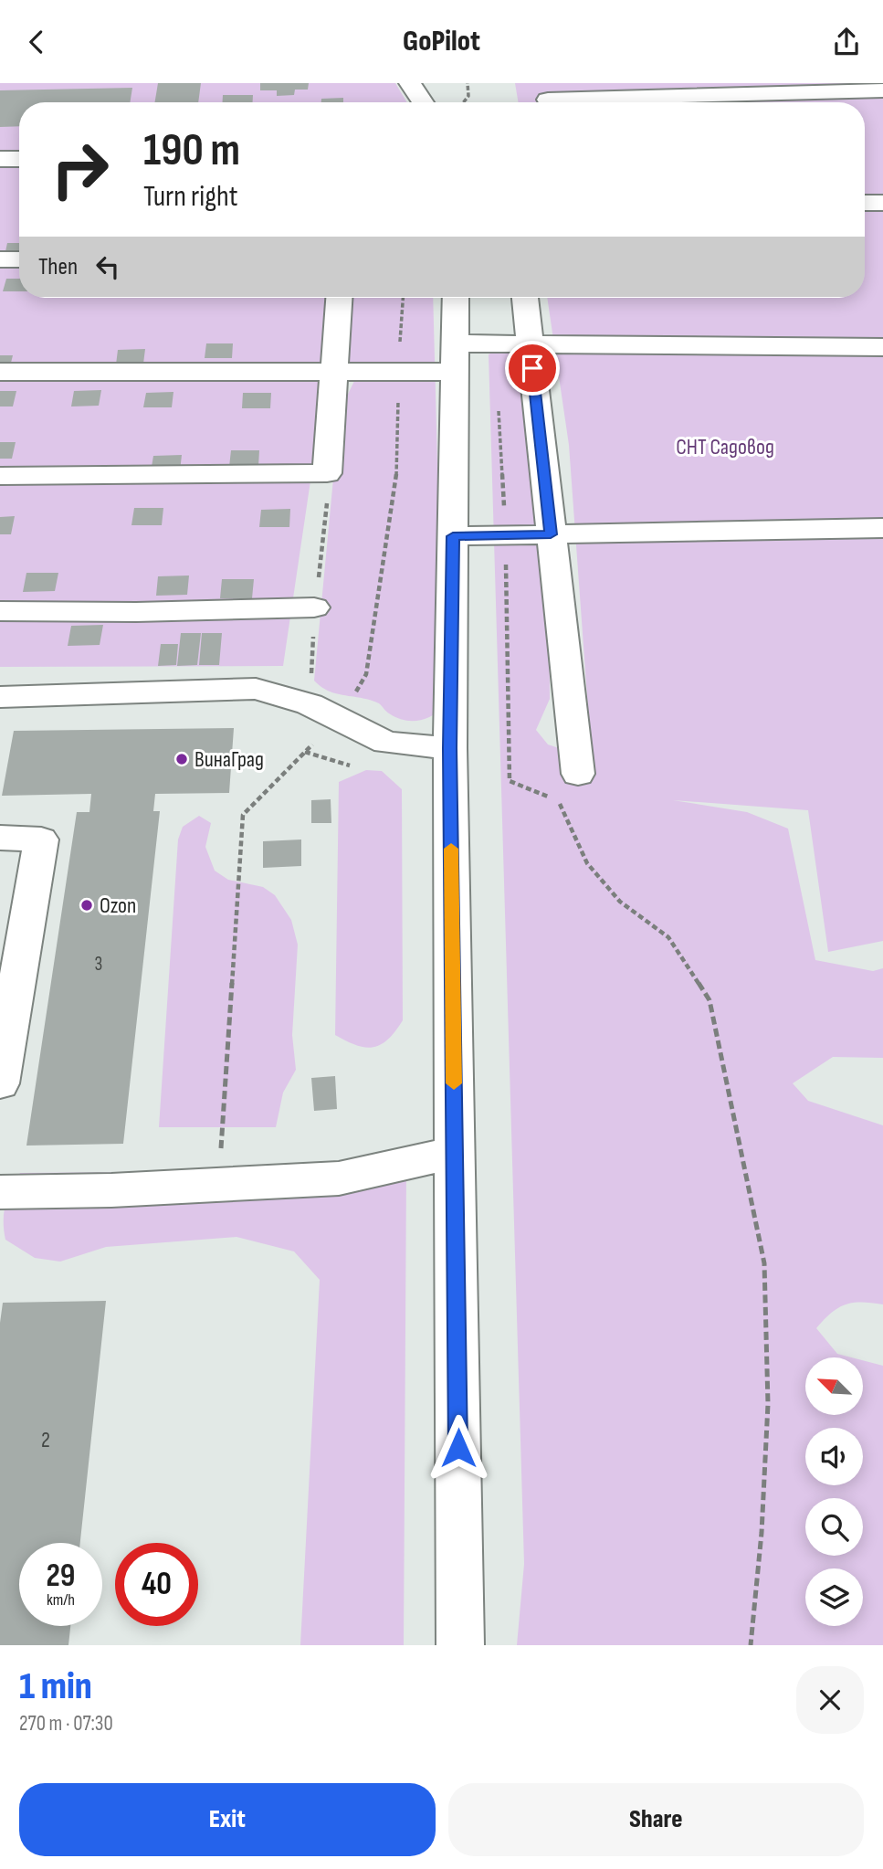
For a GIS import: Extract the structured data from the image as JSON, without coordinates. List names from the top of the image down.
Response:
{
  "parks": ["СНТ Садовод"],
  "places": ["ВинаГрад", "Ozon"],
  "house_numbers": ["3", "2"],
  "north": "top left",
  "page": {
    "header": "GoPilot",
    "turn": ["190 m", "Turn right"],
    "then": "Then",
    "speed": "29 km/h",
    "limit": "40",
    "heading": ["1 min", "270 m · 07:30"],
    "buttons": ["Exit", "Share"]
  }
}
